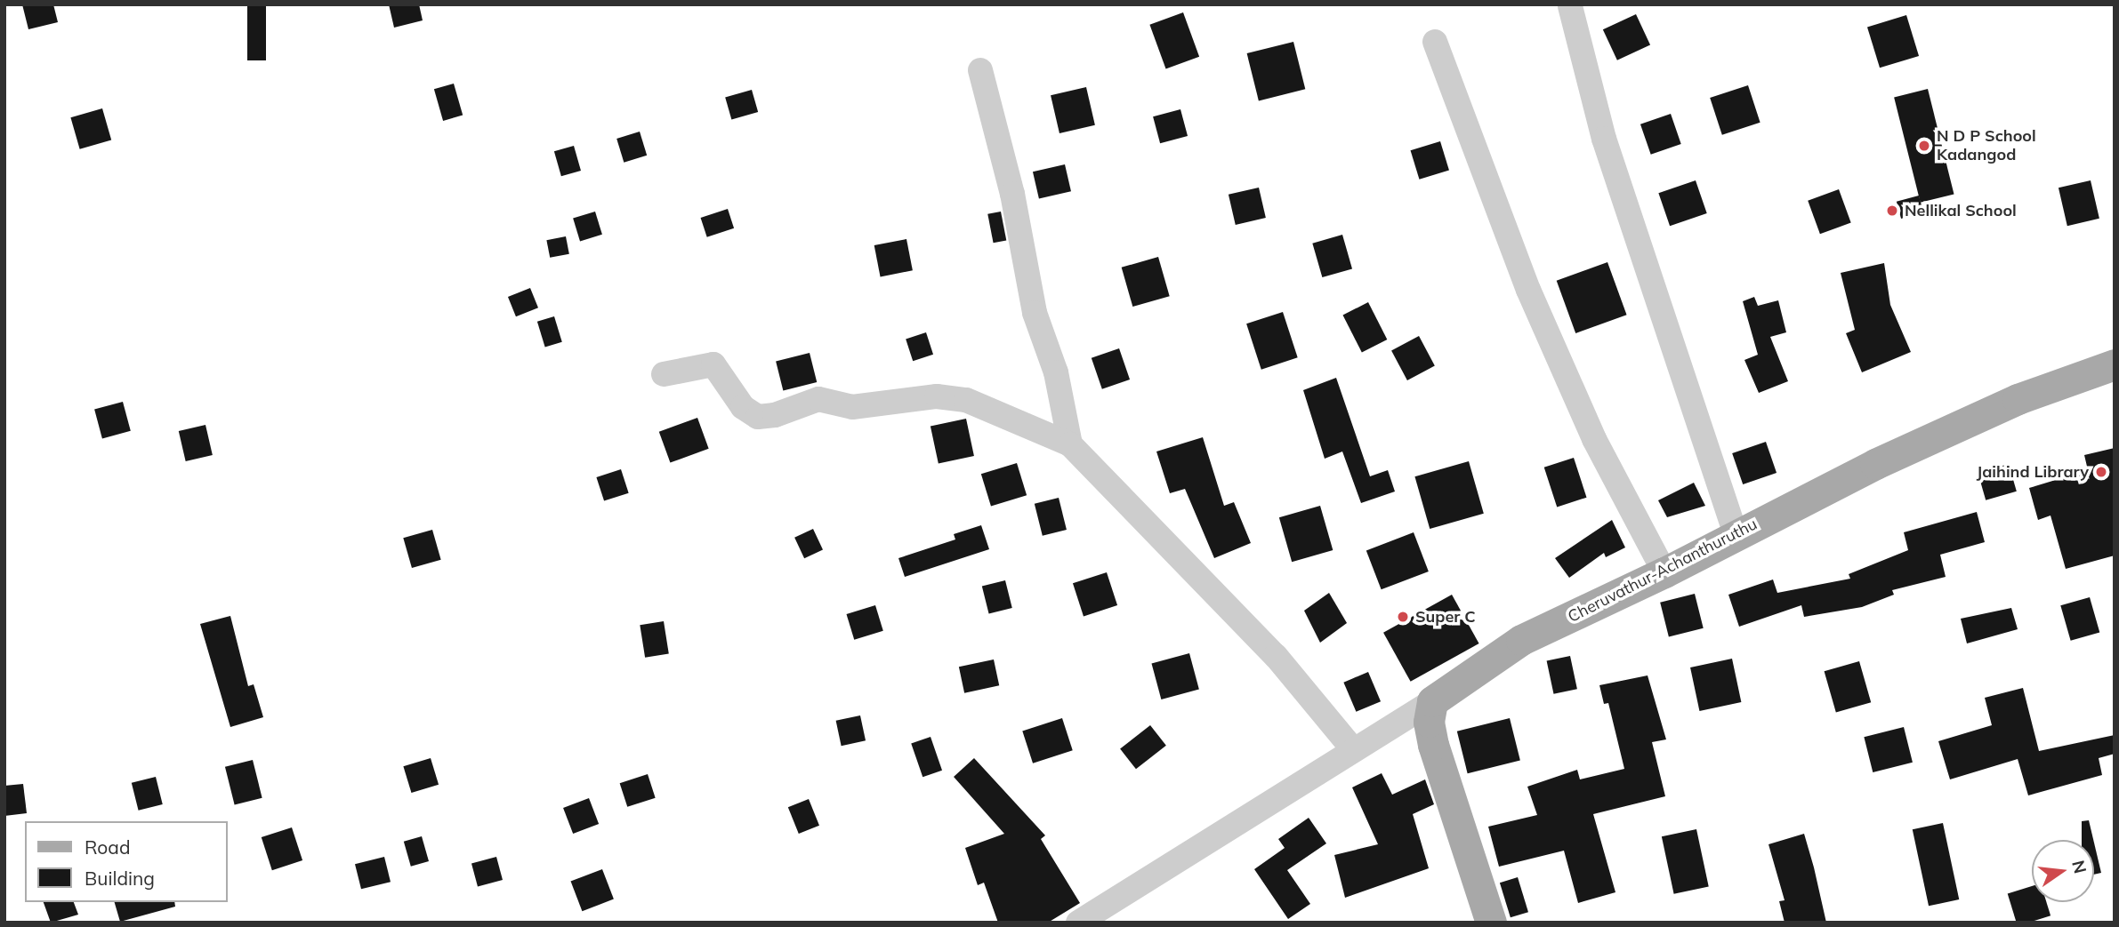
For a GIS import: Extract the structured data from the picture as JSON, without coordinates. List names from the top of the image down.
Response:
{
  "streets": {
    "main road": ["Cheruvathur-Achanthuruthu"]
  },
  "places": [
    "N D P School Kadangod",
    "Nellikal School",
    "Jaihind Library",
    "Super C"
  ],
  "legend": ["Road", "Building"],
  "north": "right"
}
